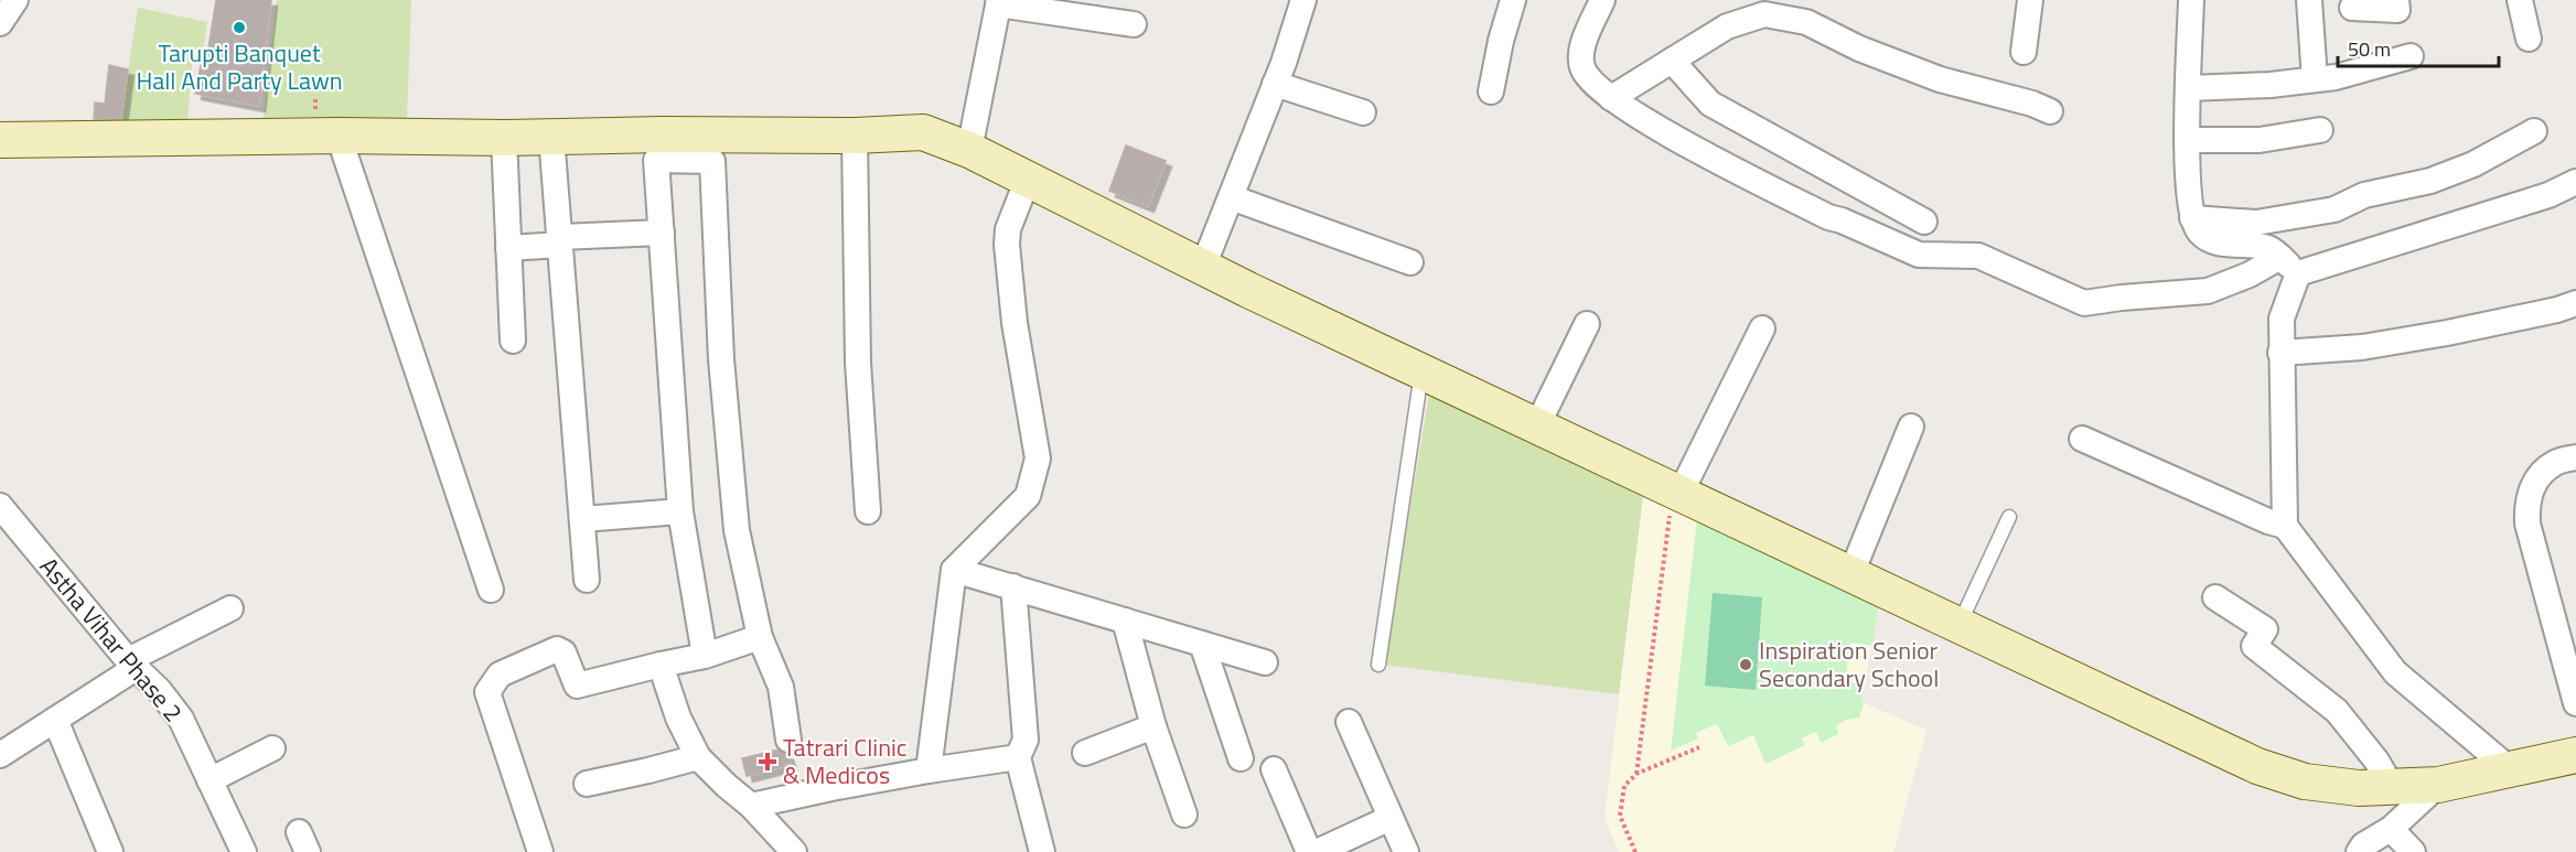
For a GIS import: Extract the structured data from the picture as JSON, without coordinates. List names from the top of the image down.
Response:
{
  "streets": {
    "street": ["Astha Vihar Phase 2"]
  },
  "places": {
    "other": ["Tarupti Banquet Hall And Party Lawn", "Inspiration Senior Secondary School"],
    "health": ["Tatrari Clinic & Medicos"]
  },
  "scale_bar": "50 m"
}
